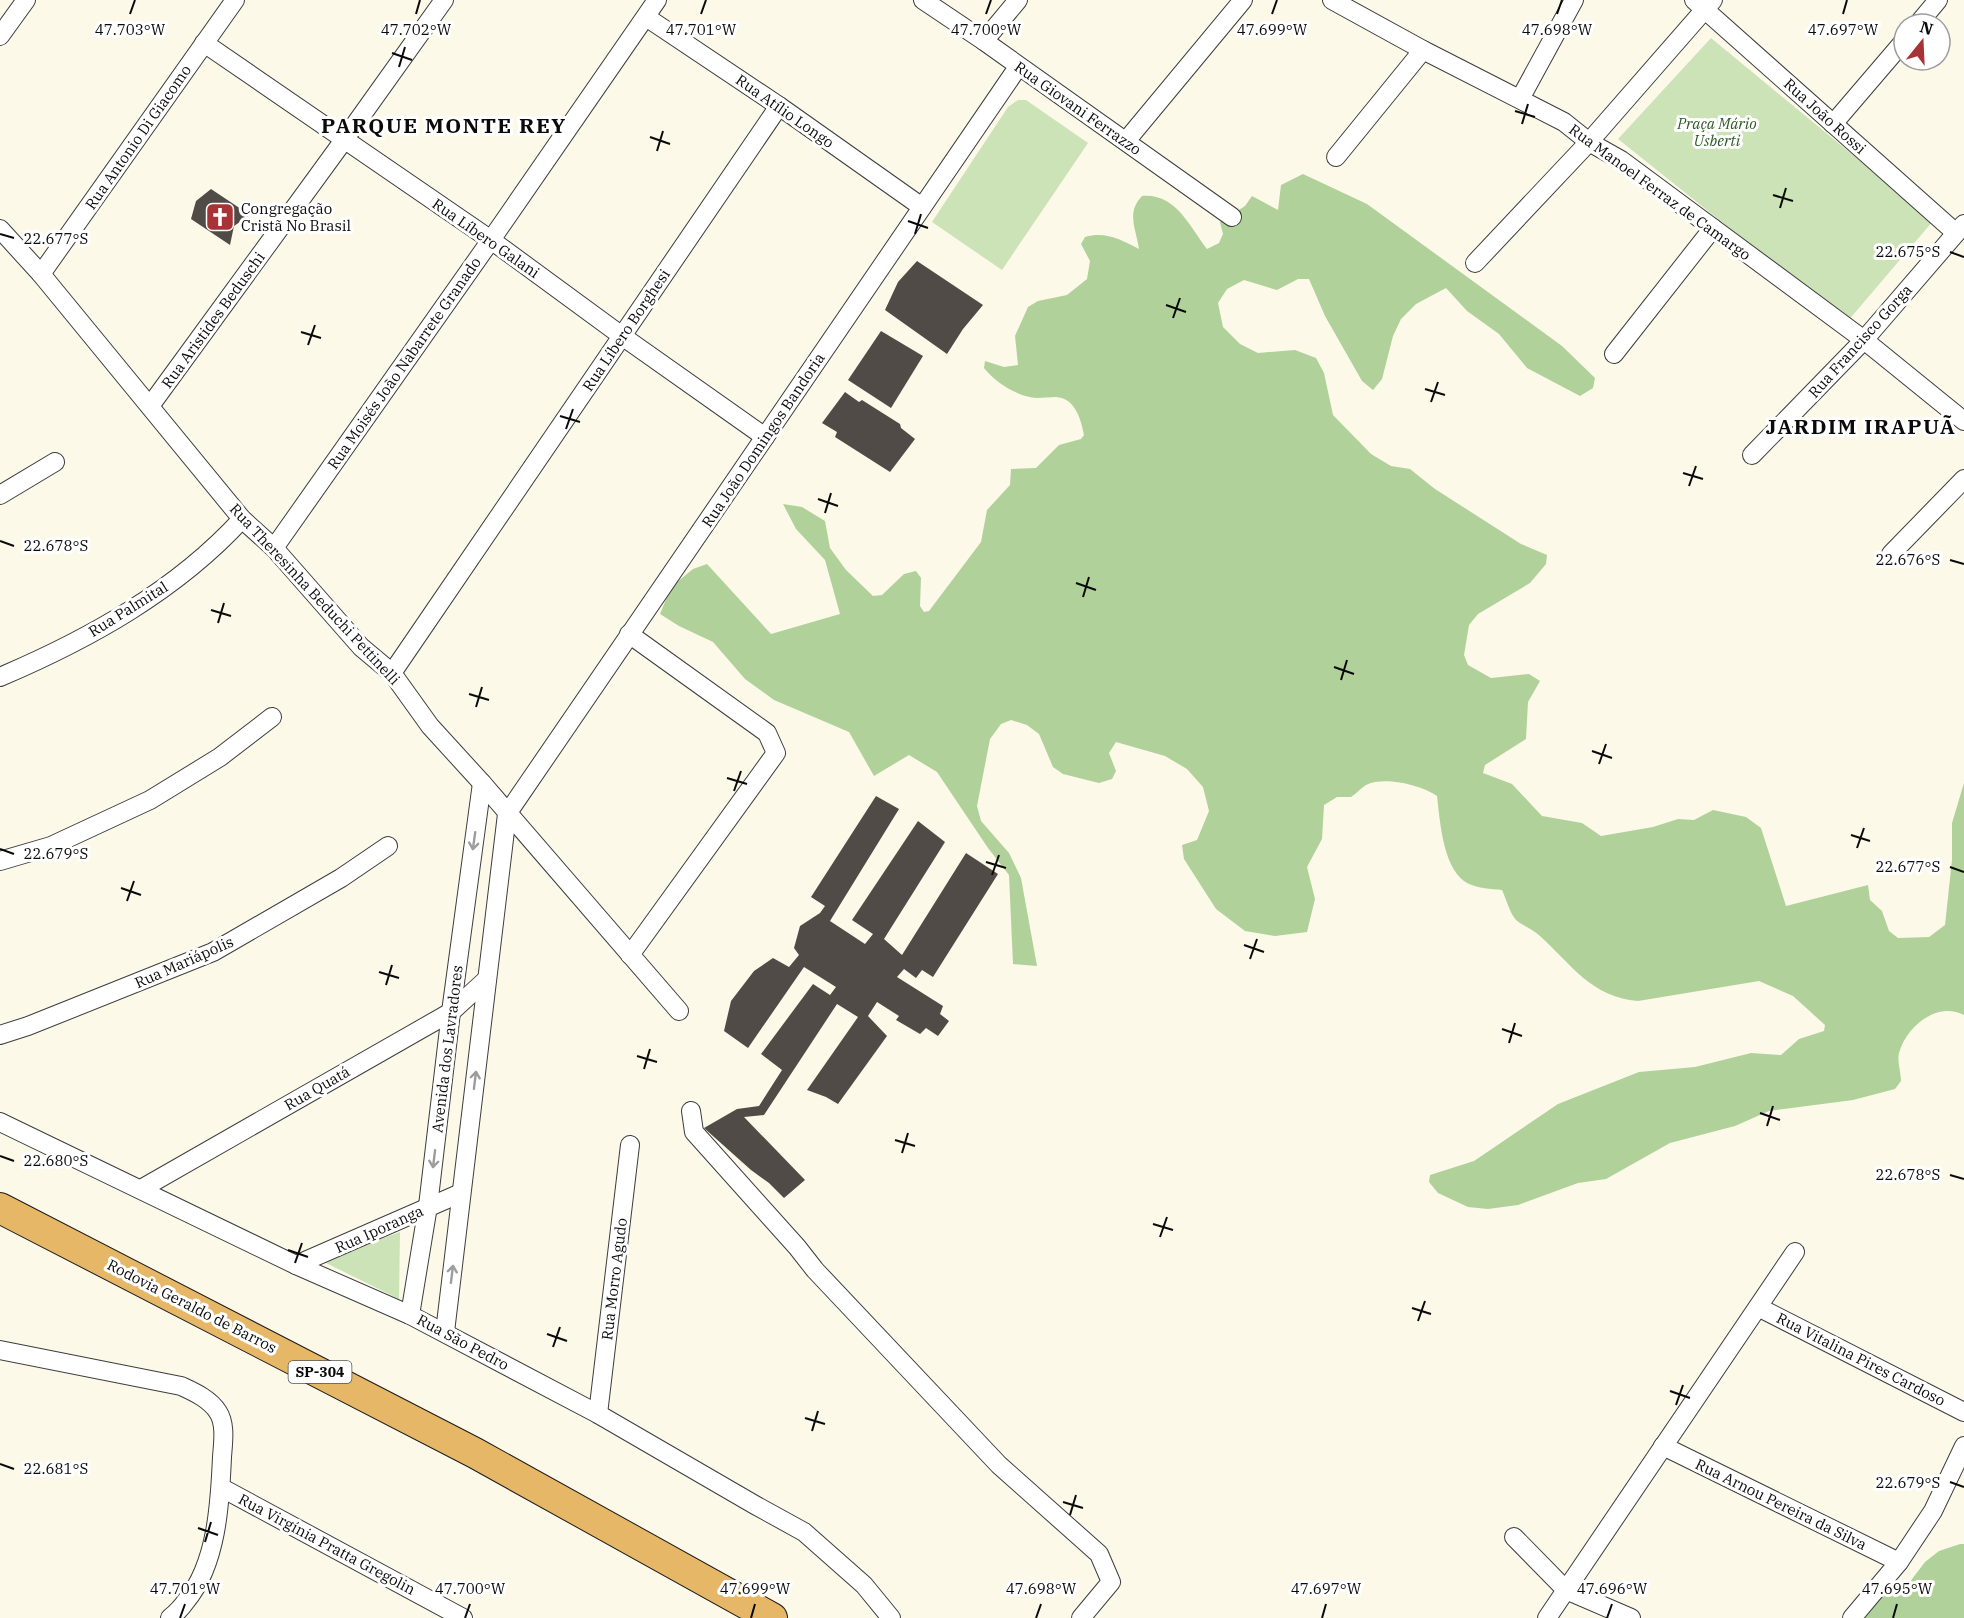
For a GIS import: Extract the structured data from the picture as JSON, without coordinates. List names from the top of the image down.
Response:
{
  "streets": {
    "highway": ["Rodovia Geraldo de Barros", "SP-304"],
    "street": [
      "Rua Giovani Ferrazzo",
      "Rua Atílio Longo",
      "Rua João Rossi",
      "Rua Antonio Di Giacomo",
      "Rua Manoel Ferraz de Camargo",
      "Rua Líbero Galani",
      "Rua Aristides Beduschi",
      "Rua Líbero Borghesi",
      "Rua Francisco Gorga",
      "Rua Moisés João Nabarrete Granado",
      "Rua João Domingos Bandoria",
      "Rua Theresinha Beduchi Pettinelli",
      "Rua Palmital",
      "Rua Mariápolis",
      "Avenida dos Lavradores",
      "Rua Quatá",
      "Rua Iporanga",
      "Rua Morro Agudo",
      "Rua São Pedro",
      "Rua Vitalina Pires Cardoso",
      "Rua Arnou Pereira da Silva",
      "Rua Virgínia Pratta Gregolin"
    ]
  },
  "crossings": [
    ["Rua Giovani Ferrazzo", "Rua João Domingos Bandoria"],
    ["Rua Atílio Longo", "Rua Líbero Borghesi"],
    ["Rua Atílio Longo", "Rua Moisés João Nabarrete Granado"],
    ["Rua Atílio Longo", "Rua João Domingos Bandoria"],
    ["Rua João Rossi", "Rua Francisco Gorga"],
    ["Rua Antonio Di Giacomo", "Rua Líbero Galani"],
    ["Rua Antonio Di Giacomo", "Rua Theresinha Beduchi Pettinelli"],
    ["Rua Manoel Ferraz de Camargo", "Rua Francisco Gorga"],
    ["Rua Líbero Galani", "Rua Aristides Beduschi"],
    ["Rua Líbero Galani", "Rua Líbero Borghesi"],
    ["Rua Líbero Galani", "Rua Moisés João Nabarrete Granado"],
    ["Rua Líbero Galani", "Rua João Domingos Bandoria"],
    ["Rua Aristides Beduschi", "Rua Theresinha Beduchi Pettinelli"],
    ["Rua Líbero Borghesi", "Rua Theresinha Beduchi Pettinelli"],
    ["Rua Moisés João Nabarrete Granado", "Rua Theresinha Beduchi Pettinelli"],
    ["Rua João Domingos Bandoria", "Rua Theresinha Beduchi Pettinelli"],
    ["Rua João Domingos Bandoria", "Avenida dos Lavradores"],
    ["Rua Theresinha Beduchi Pettinelli", "Rua Palmital"],
    ["Rua Theresinha Beduchi Pettinelli", "Avenida dos Lavradores"],
    ["Avenida dos Lavradores", "Rua Quatá"],
    ["Avenida dos Lavradores", "Rua Iporanga"],
    ["Avenida dos Lavradores", "Rua São Pedro"],
    ["Rua Quatá", "Rua São Pedro"],
    ["Rua Iporanga", "Rua São Pedro"],
    ["Rua Morro Agudo", "Rua São Pedro"]
  ],
  "districts": ["PARQUE MONTE REY", "JARDIM IRAPUÃ"],
  "parks": ["Praça Mário Usberti"],
  "places": {
    "church": ["Congregação Cristã No Brasil"]
  },
  "north": "top",
  "coordinates": [
    "47.703°W",
    "47.702°W",
    "47.701°W",
    "47.700°W",
    "47.699°W",
    "47.698°W",
    "47.697°W",
    "22.677°S",
    "22.675°S",
    "22.678°S",
    "22.676°S",
    "22.679°S",
    "22.680°S",
    "22.681°S",
    "47.696°W",
    "47.695°W"
  ]
}
